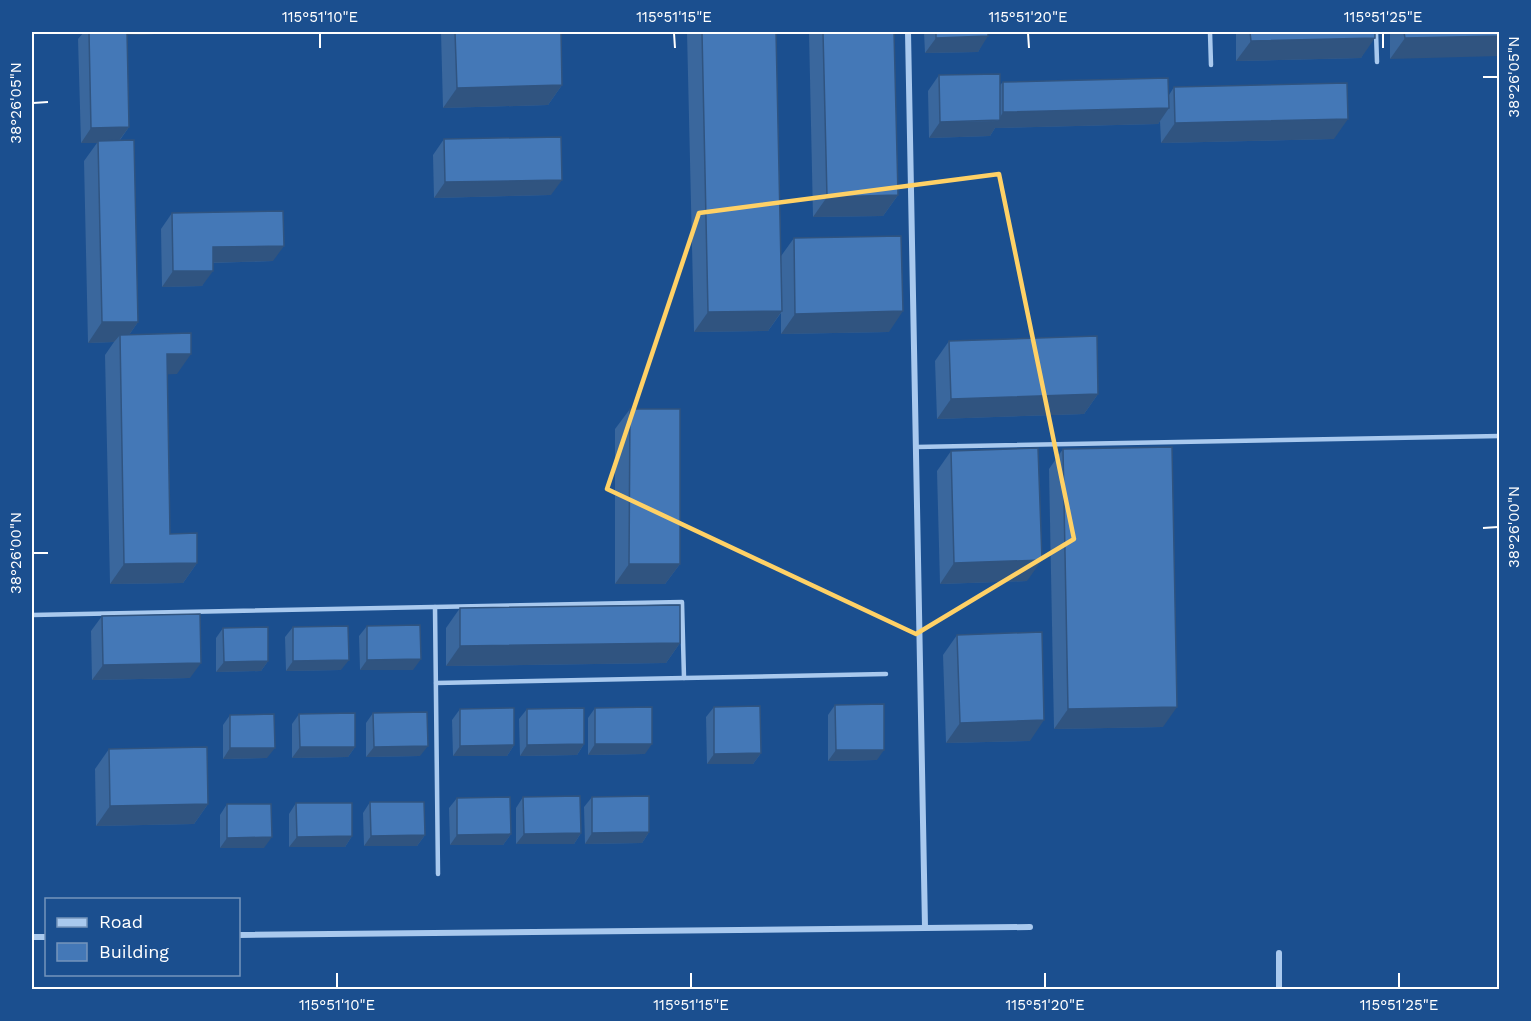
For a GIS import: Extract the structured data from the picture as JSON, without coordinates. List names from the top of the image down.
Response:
{
  "legend": ["Road", "Building"],
  "coordinates": [
    "115°51'10\"E",
    "115°51'15\"E",
    "115°51'20\"E",
    "115°51'25\"E",
    "38°26'05\"N",
    "38°26'00\"N"
  ]
}
